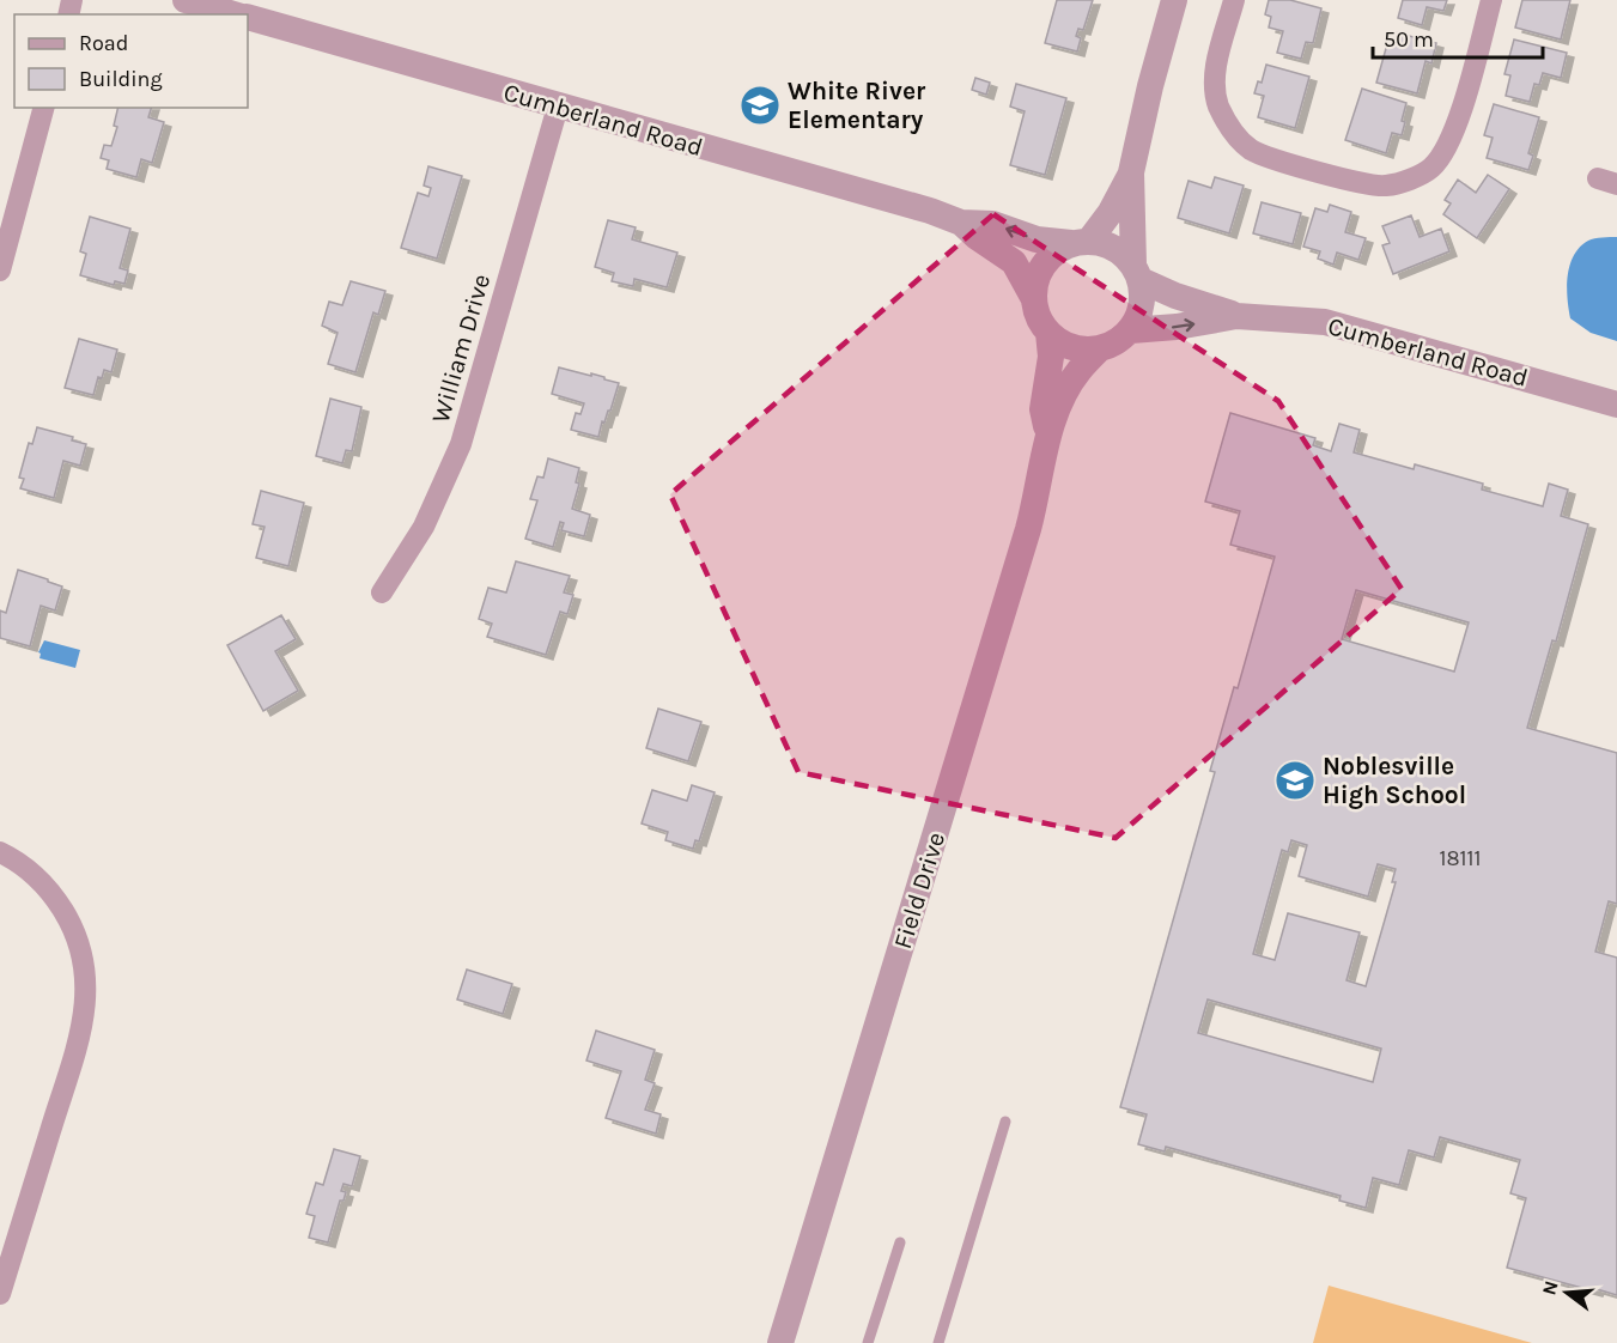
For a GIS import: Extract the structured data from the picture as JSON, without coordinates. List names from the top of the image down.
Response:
{
  "streets": {
    "street": ["Cumberland Road", "William Drive", "Field Drive"]
  },
  "crossings": [
    ["Cumberland Road", "William Drive"]
  ],
  "places": {
    "school or university": ["White River Elementary", "Noblesville High School"]
  },
  "house_numbers": ["18111"],
  "legend": ["Road", "Building"],
  "scale_bar": "50 m",
  "north": "left"
}
